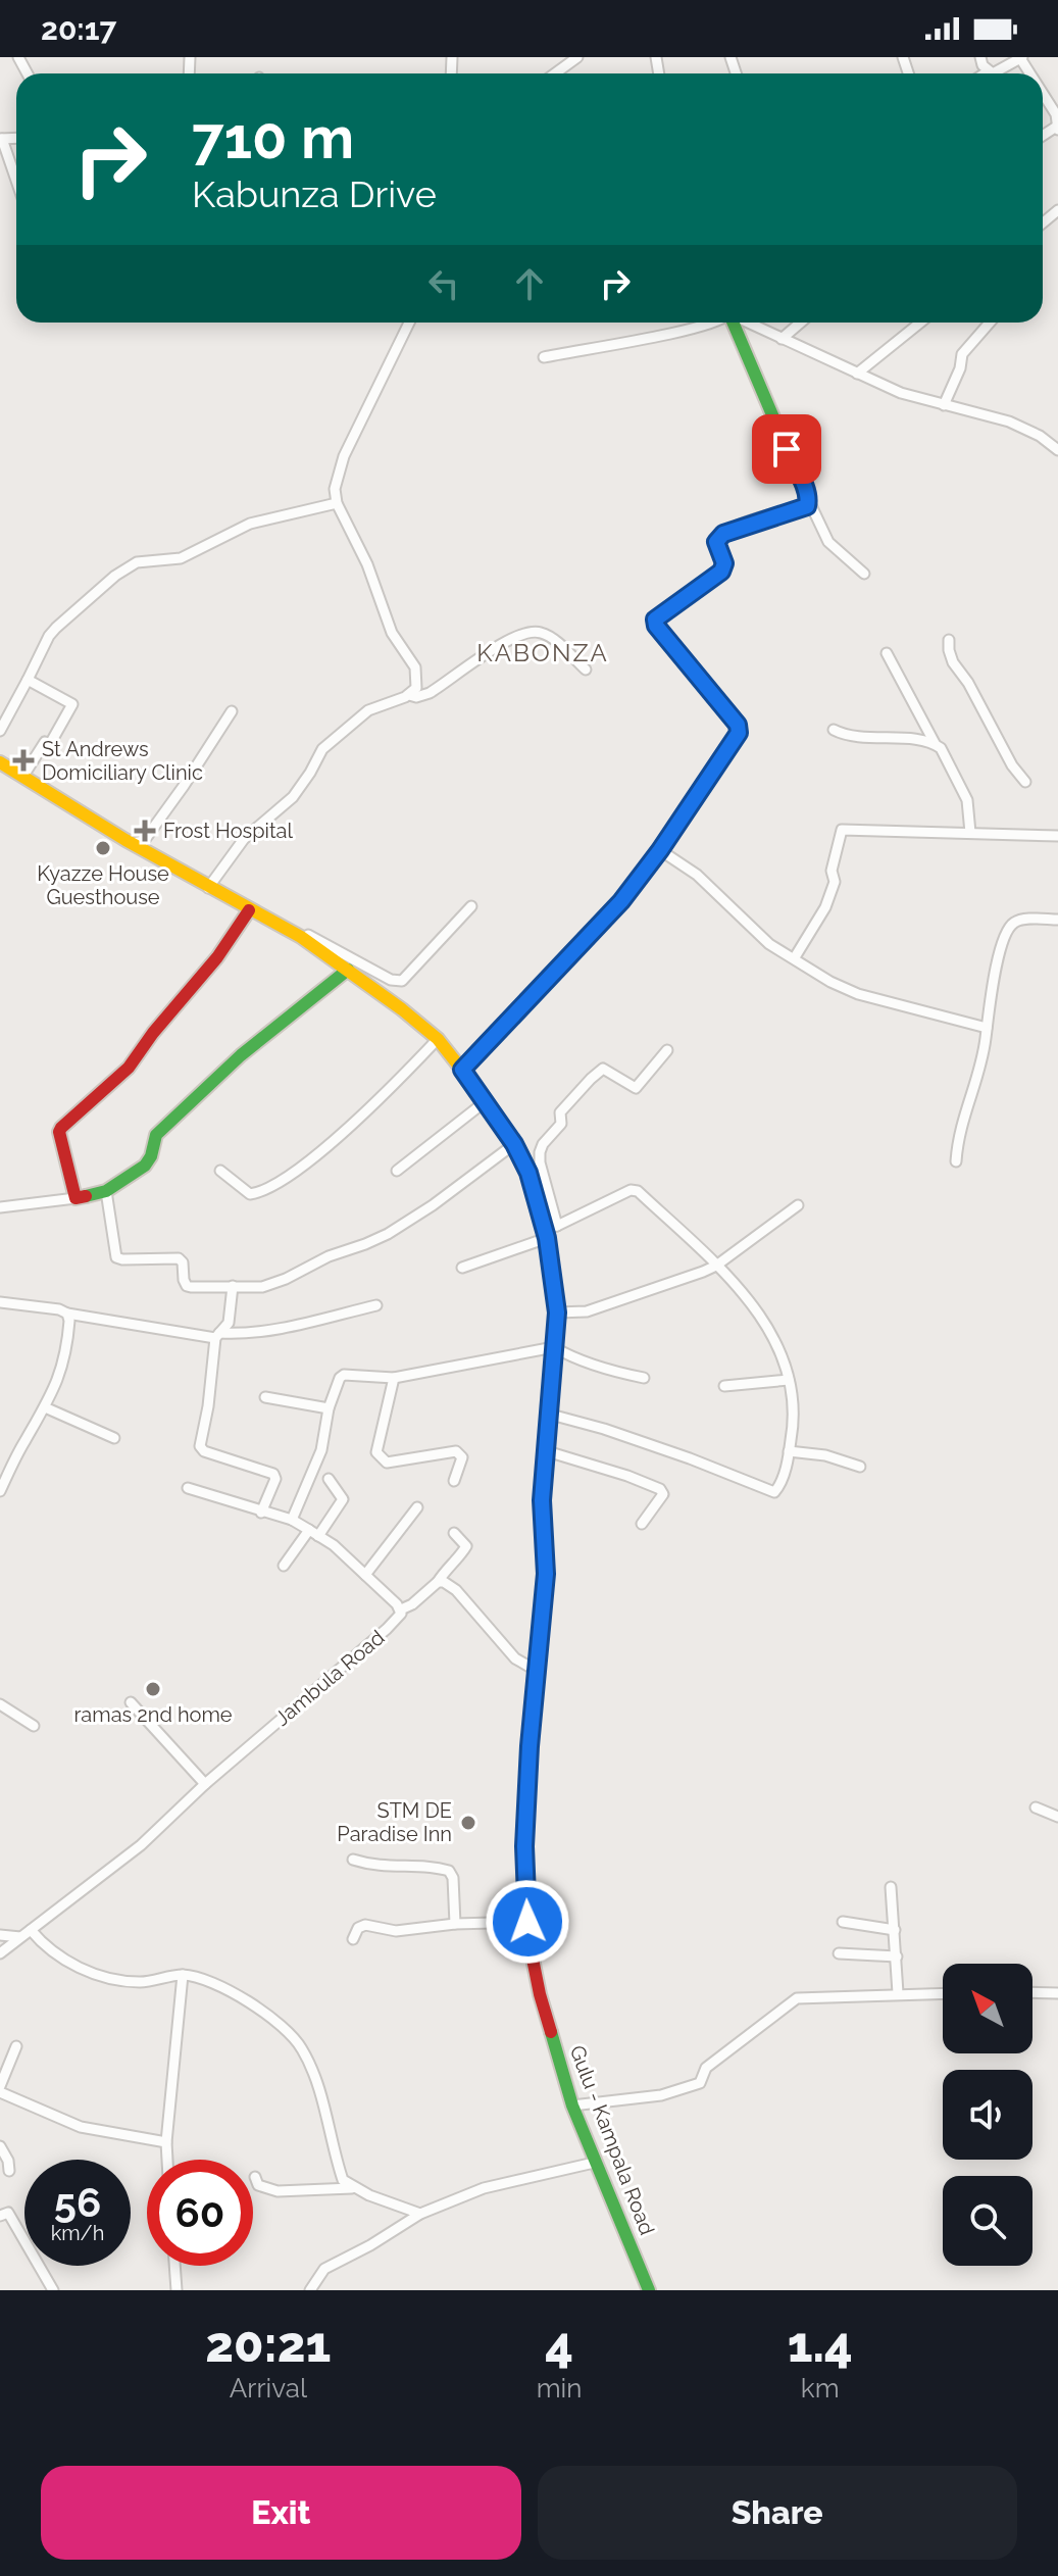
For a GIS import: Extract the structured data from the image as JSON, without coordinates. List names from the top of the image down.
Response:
{
  "streets": {
    "main road": ["Gulu - Kampala Road"],
    "street": ["Jambula Road"]
  },
  "districts": ["KABONZA"],
  "places": {
    "health": ["St Andrews Domiciliary Clinic", "Frost Hospital"],
    "other": ["Kyazze House Guesthouse", "ramas 2nd home", "STM DE Paradise Inn"]
  },
  "north": "top left",
  "page": {
    "status": "20:17",
    "turn": ["710 m", "Kabunza Drive"],
    "speed": "56 km/h",
    "limit": "60",
    "eta": [
      "20:21",
      "Arrival",
      "4",
      "min",
      "1.4",
      "km"
    ],
    "buttons": ["Exit", "Share"]
  }
}
